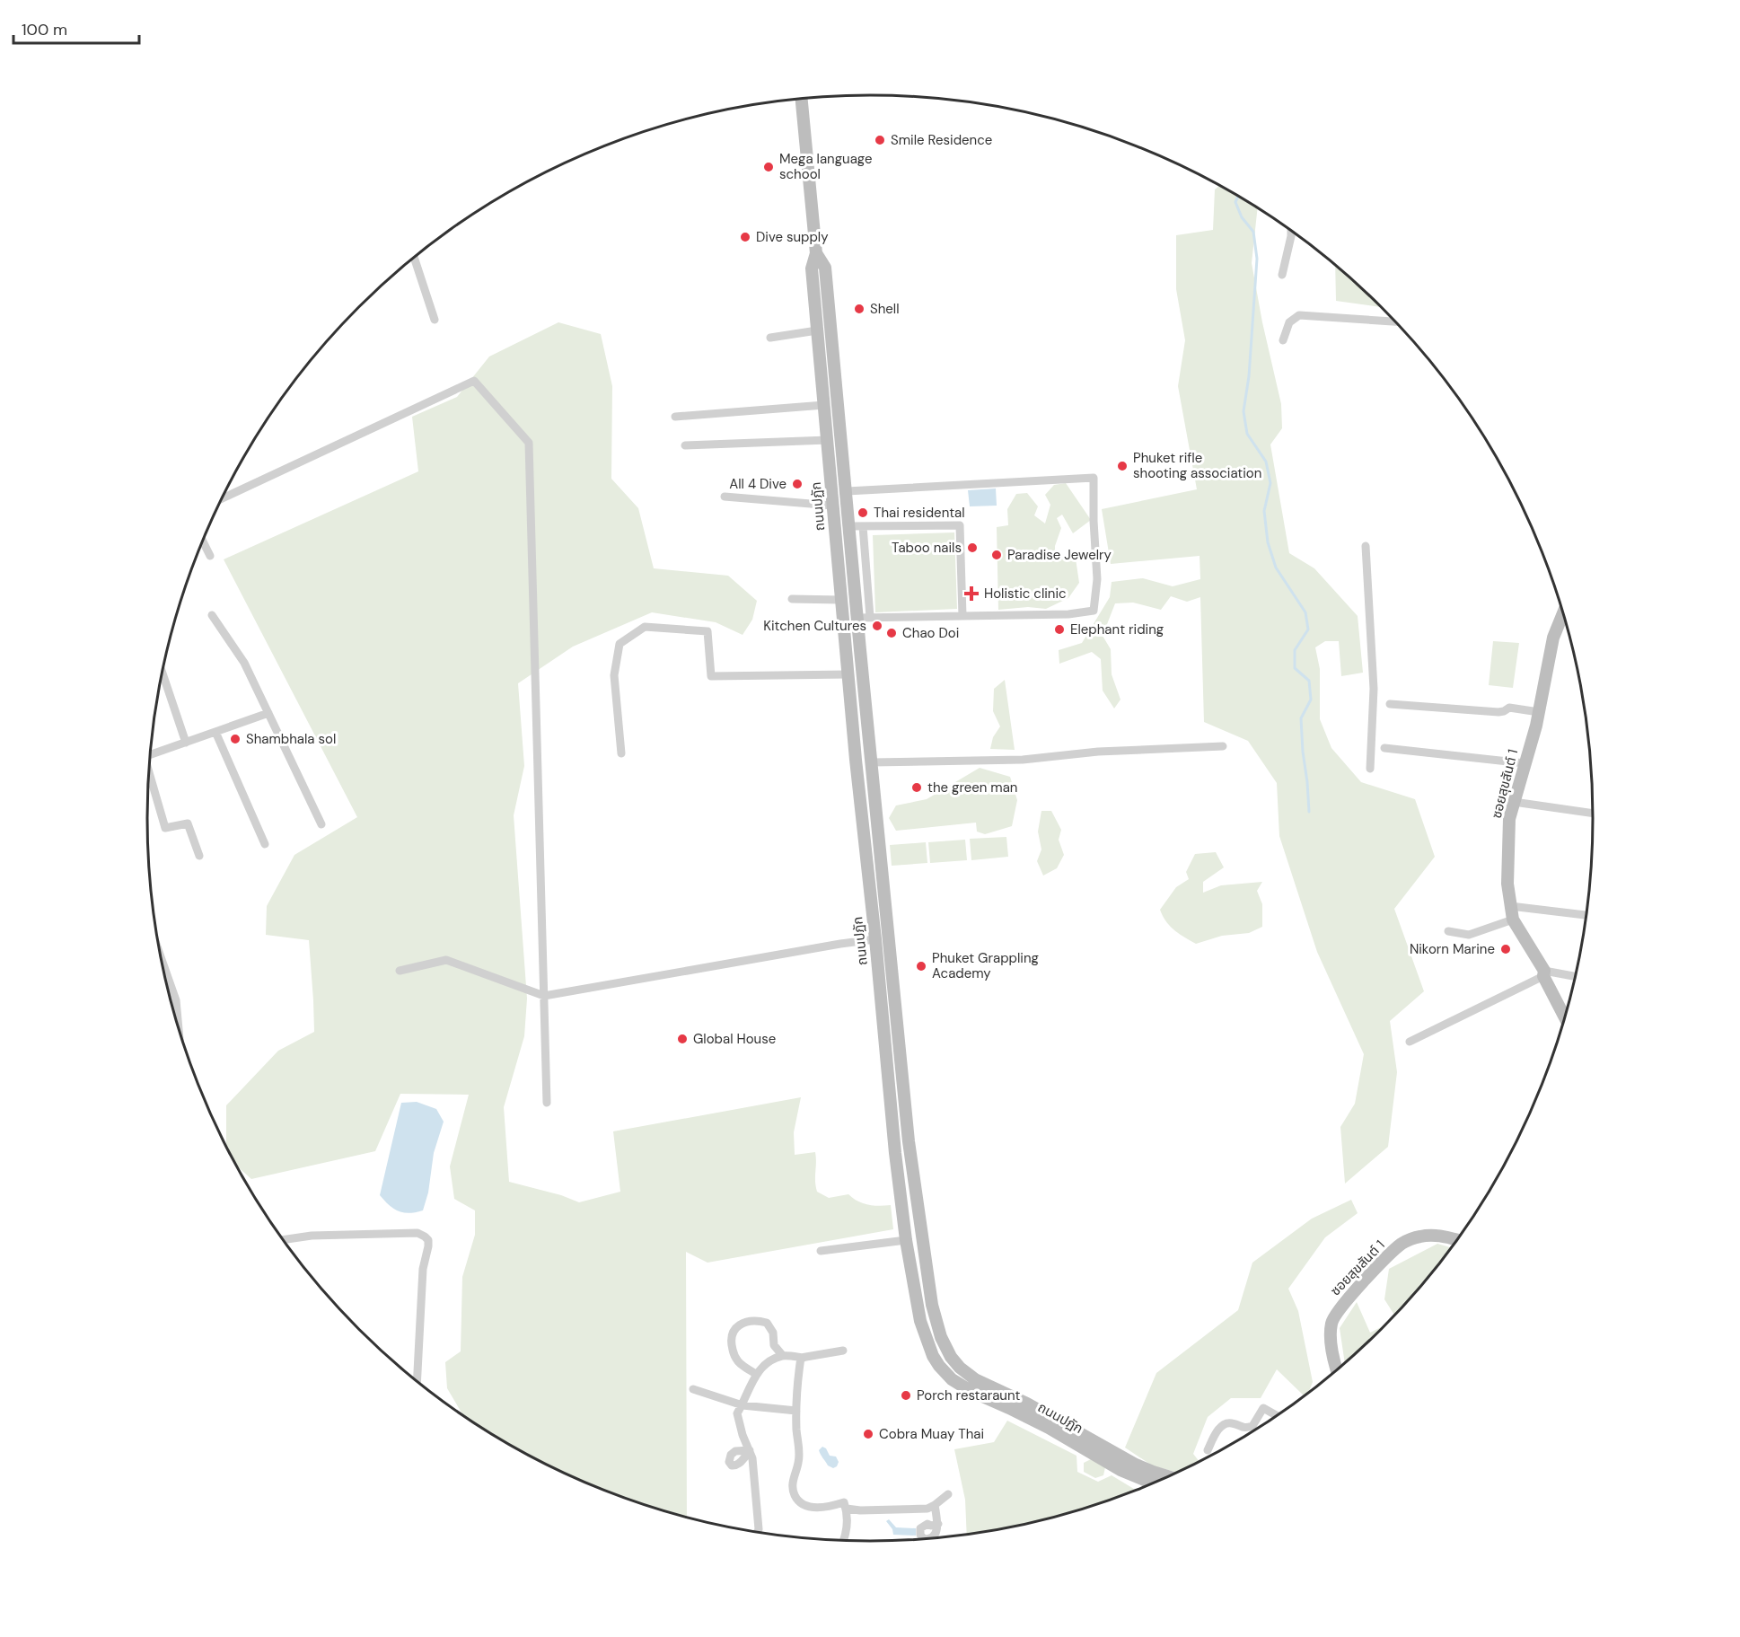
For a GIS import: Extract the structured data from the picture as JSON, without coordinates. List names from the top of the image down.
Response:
{
  "streets": {
    "main road": ["ถนนปฏัก", "ซอยสุขสันต์ 1"]
  },
  "places": {
    "other": [
      "Smile Residence",
      "Mega language school",
      "Dive supply",
      "Shell",
      "Phuket rifle shooting association",
      "All 4 Dive",
      "Thai residental",
      "Taboo nails",
      "Paradise Jewelry",
      "Kitchen Cultures",
      "Elephant riding",
      "Chao Doi",
      "Shambhala sol",
      "the green man",
      "Nikorn Marine",
      "Phuket Grappling Academy",
      "Global House",
      "Porch restaraunt",
      "Cobra Muay Thai"
    ],
    "health": ["Holistic clinic"]
  },
  "scale_bar": "100 m"
}
